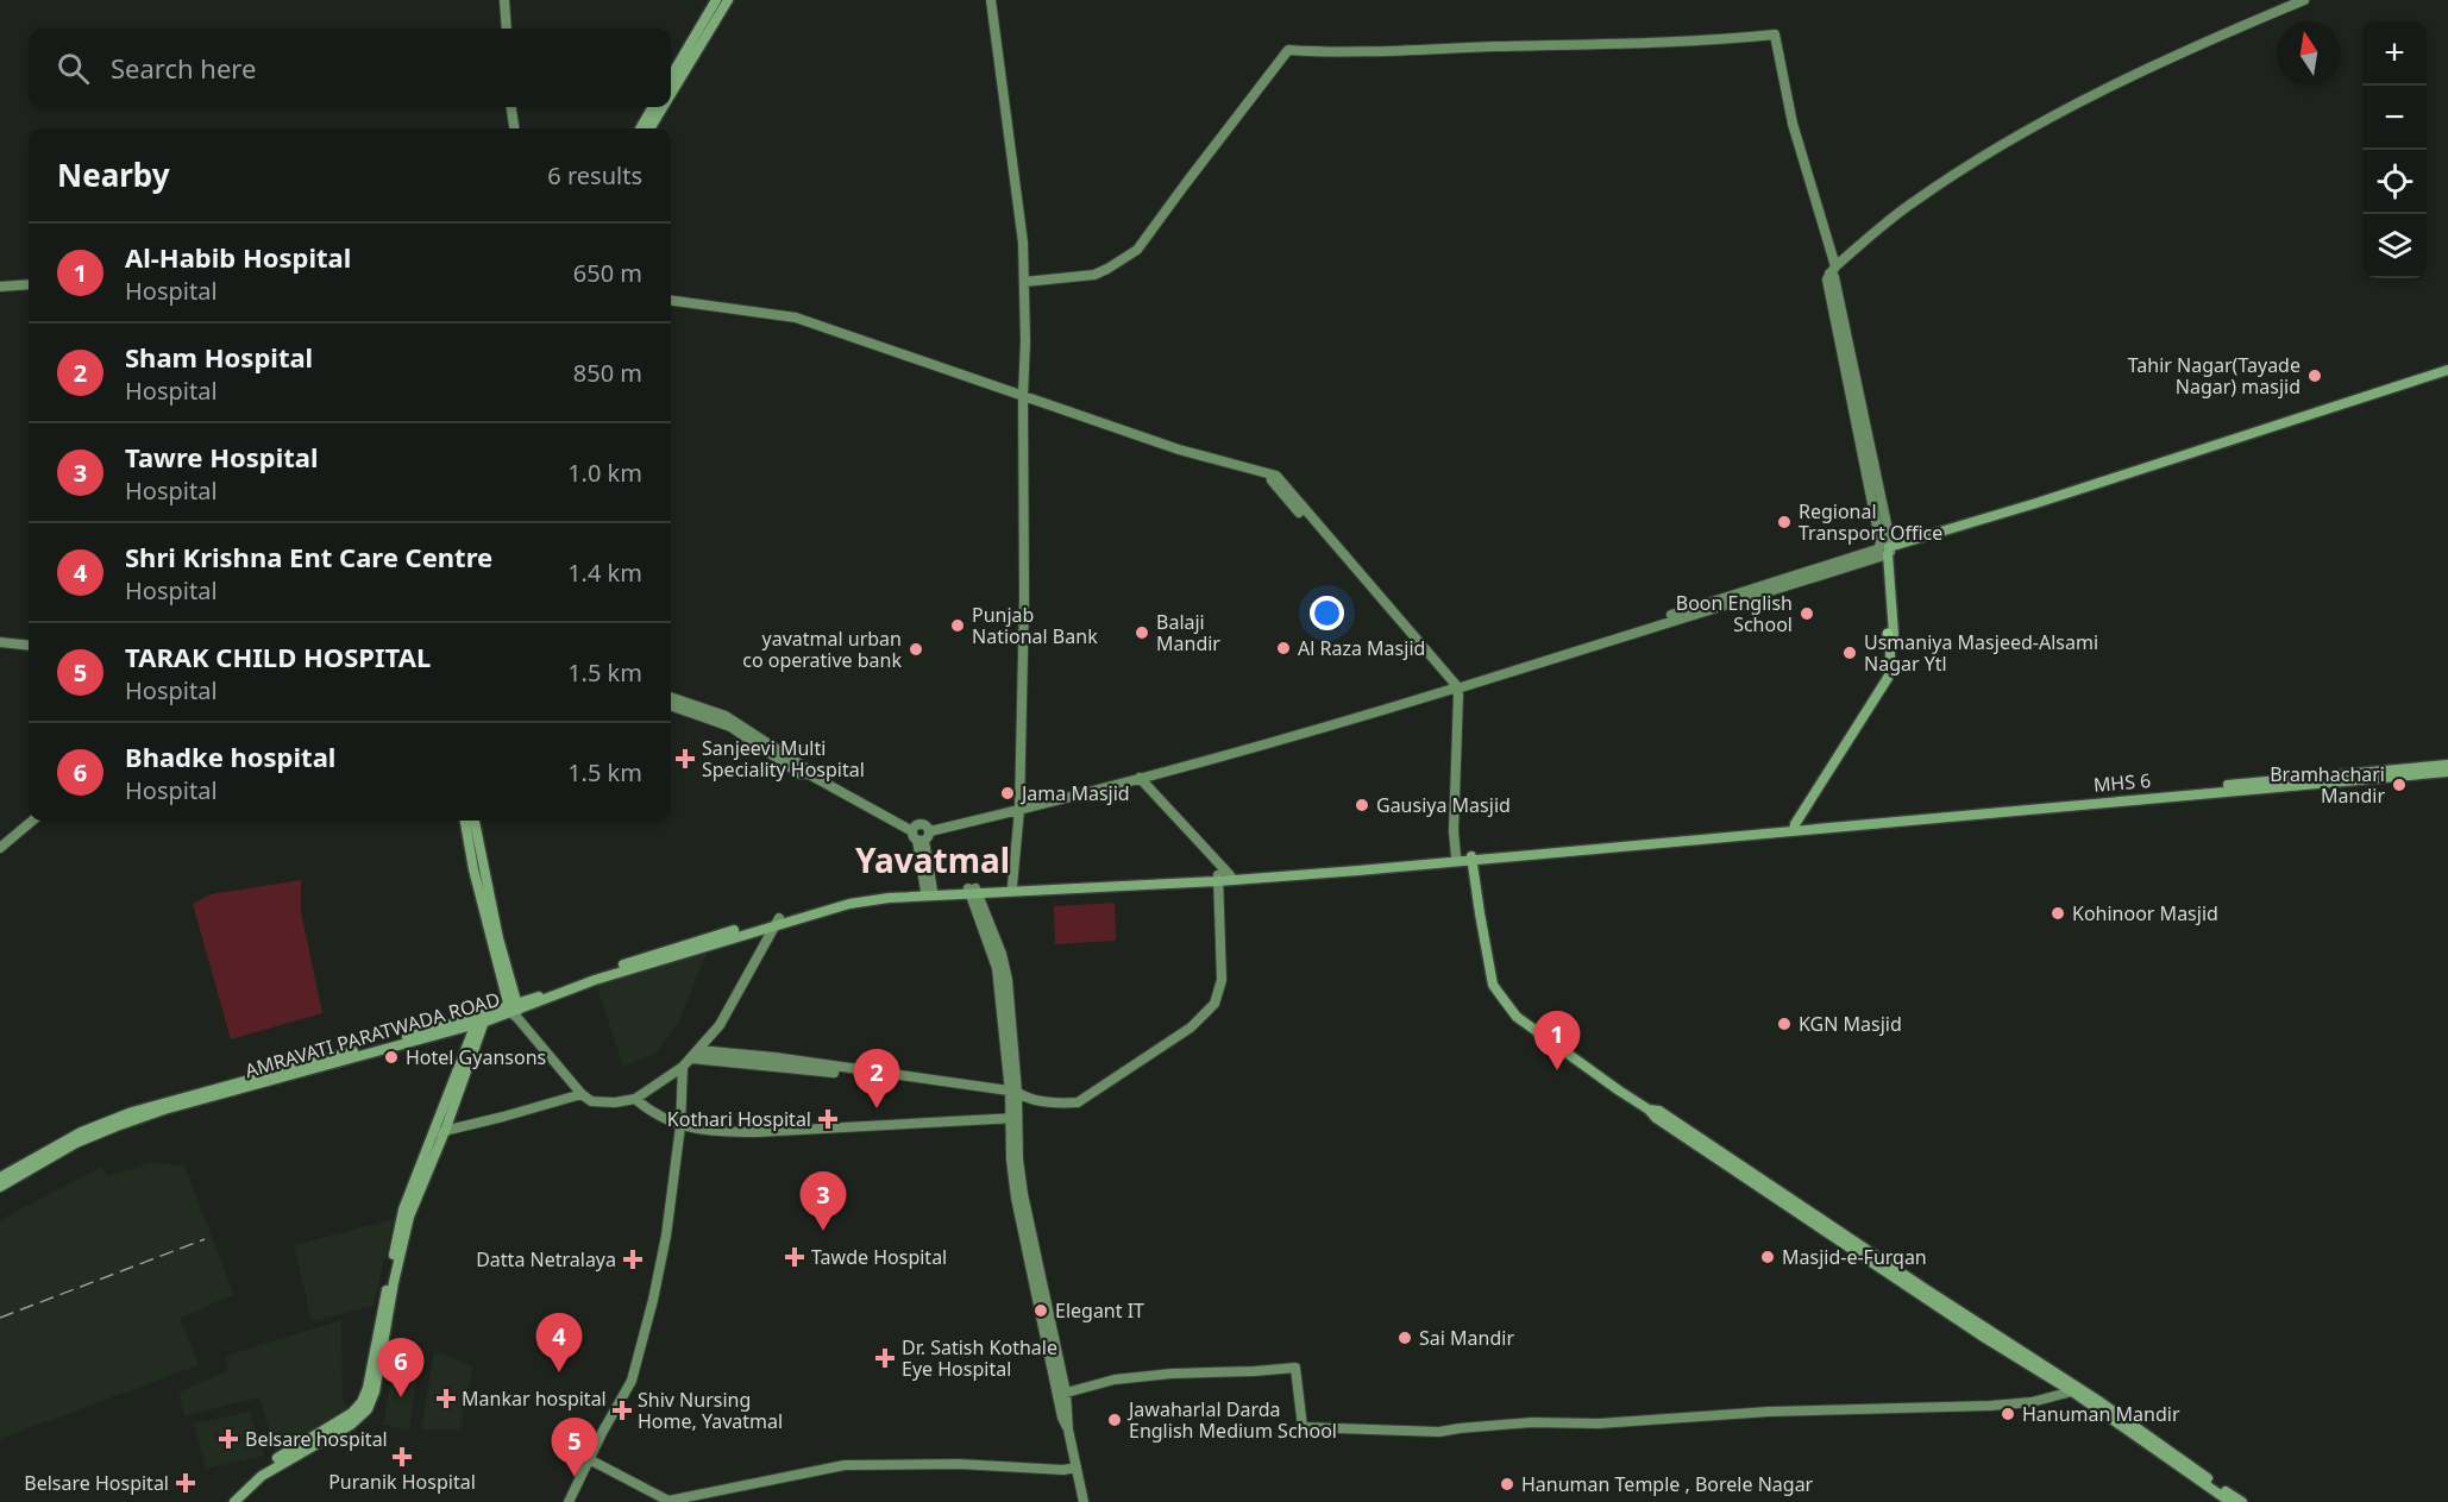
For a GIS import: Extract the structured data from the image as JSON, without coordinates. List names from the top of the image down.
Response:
{
  "streets": {
    "main road": ["MHS 6", "AMRAVATI PARATWADA ROAD"]
  },
  "districts": ["Yavatmal"],
  "places": {
    "other": [
      "Tahir Nagar(Tayade Nagar) masjid",
      "Regional Transport Office",
      "Boon English School",
      "Punjab National Bank",
      "Balaji Mandir",
      "Al Raza Masjid",
      "yavatmal urban co operative bank",
      "Usmaniya Masjeed-Alsami Nagar Ytl",
      "Bramhachari Mandir",
      "Jama Masjid",
      "Gausiya Masjid",
      "Kohinoor Masjid",
      "KGN Masjid",
      "Hotel Gyansons",
      "Masjid-e-Furqan",
      "Elegant IT",
      "Sai Mandir",
      "Hanuman Mandir",
      "Jawaharlal Darda English Medium School",
      "Hanuman Temple , Borele Nagar"
    ],
    "health": [
      "Sanjeevi Multi Speciality Hospital",
      "Kothari Hospital",
      "Tawde Hospital",
      "Datta Netralaya",
      "Dr. Satish Kothale Eye Hospital",
      "Mankar hospital",
      "Shiv Nursing Home, Yavatmal",
      "Belsare hospital",
      "Puranik Hospital",
      "Belsare Hospital"
    ]
  },
  "north": "top",
  "page": {
    "map_buttons": ["+", "−"],
    "search": "Search here",
    "heading": ["Nearby", "6 results"],
    "list": [
      {
        "mark": "1",
        "name": "Al-Habib Hospital",
        "note": "Hospital",
        "value": "650 m"
      },
      {
        "mark": "2",
        "name": "Sham Hospital",
        "note": "Hospital",
        "value": "850 m"
      },
      {
        "mark": "3",
        "name": "Tawre Hospital",
        "note": "Hospital",
        "value": "1.0 km"
      },
      {
        "mark": "4",
        "name": "Shri Krishna Ent Care Centre",
        "note": "Hospital",
        "value": "1.4 km"
      },
      {
        "mark": "5",
        "name": "TARAK CHILD HOSPITAL",
        "note": "Hospital",
        "value": "1.5 km"
      },
      {
        "mark": "6",
        "name": "Bhadke hospital",
        "note": "Hospital",
        "value": "1.5 km"
      }
    ],
    "pins": [
      "1",
      "2",
      "3",
      "4",
      "6",
      "5"
    ]
  }
}
